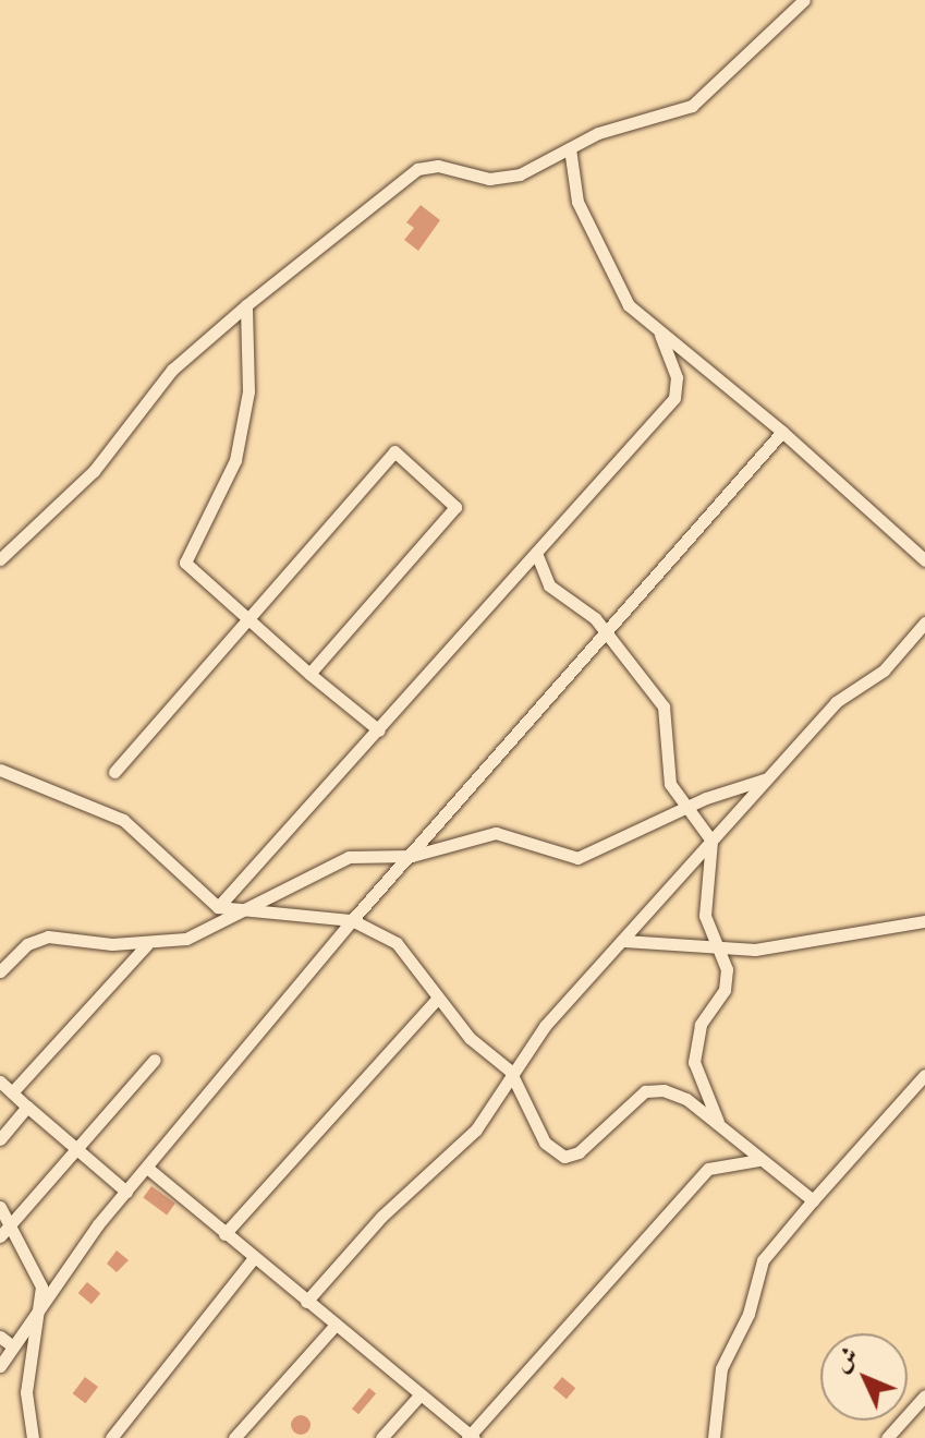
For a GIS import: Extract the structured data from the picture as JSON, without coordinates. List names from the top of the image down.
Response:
{
  "north": "top left"
}
